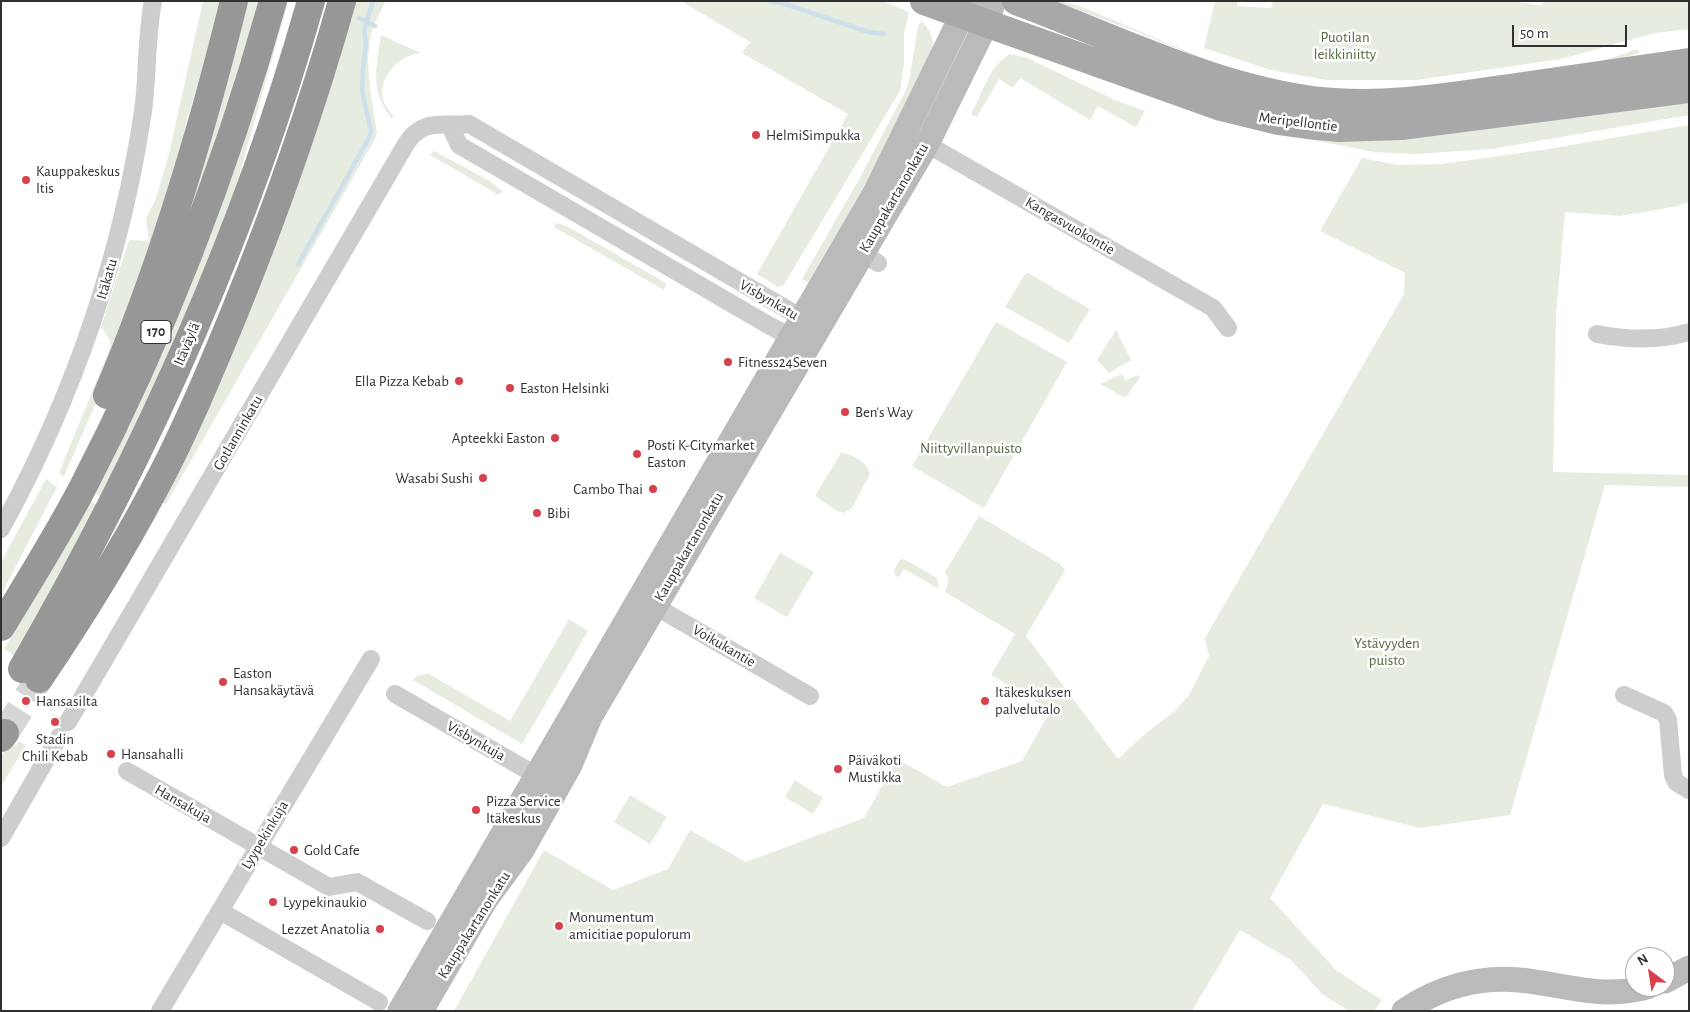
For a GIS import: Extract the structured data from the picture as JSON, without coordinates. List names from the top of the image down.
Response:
{
  "streets": {
    "highway": ["170", "Itäväylä"],
    "main road": ["Meripellontie", "Kauppakartanonkatu"],
    "street": [
      "Kangasvuokontie",
      "Itäkatu",
      "Visbynkatu",
      "Gotlanninkatu",
      "Voikukantie",
      "Visbynkuja",
      "Hansakuja",
      "Lyypekinkuja"
    ]
  },
  "crossings": [
    ["Meripellontie", "Kauppakartanonkatu"],
    ["Kauppakartanonkatu", "Kangasvuokontie"],
    ["Kauppakartanonkatu", "Visbynkatu"],
    ["Kauppakartanonkatu", "Voikukantie"],
    ["Kauppakartanonkatu", "Visbynkuja"],
    ["Visbynkatu", "Gotlanninkatu"],
    ["Hansakuja", "Lyypekinkuja"]
  ],
  "parks": ["Puotilan leikkiniitty", "Niittyvillanpuisto", "Ystävyyden puisto"],
  "places": [
    "HelmiSimpukka",
    "Kauppakeskus Itis",
    "Fitness24Seven",
    "Ella Pizza Kebab",
    "Easton Helsinki",
    "Ben's Way",
    "Apteekki Easton",
    "Posti K-Citymarket Easton",
    "Wasabi Sushi",
    "Cambo Thai",
    "Bibi",
    "Easton Hansakäytävä",
    "Hansasilta",
    "Itäkeskuksen palvelutalo",
    "Stadin Chili Kebab",
    "Hansahalli",
    "Päiväkoti Mustikka",
    "Pizza Service Itäkeskus",
    "Gold Cafe",
    "Lyypekinaukio",
    "Monumentum amicitiae populorum",
    "Lezzet Anatolia"
  ],
  "scale_bar": "50 m",
  "north": "top left"
}
